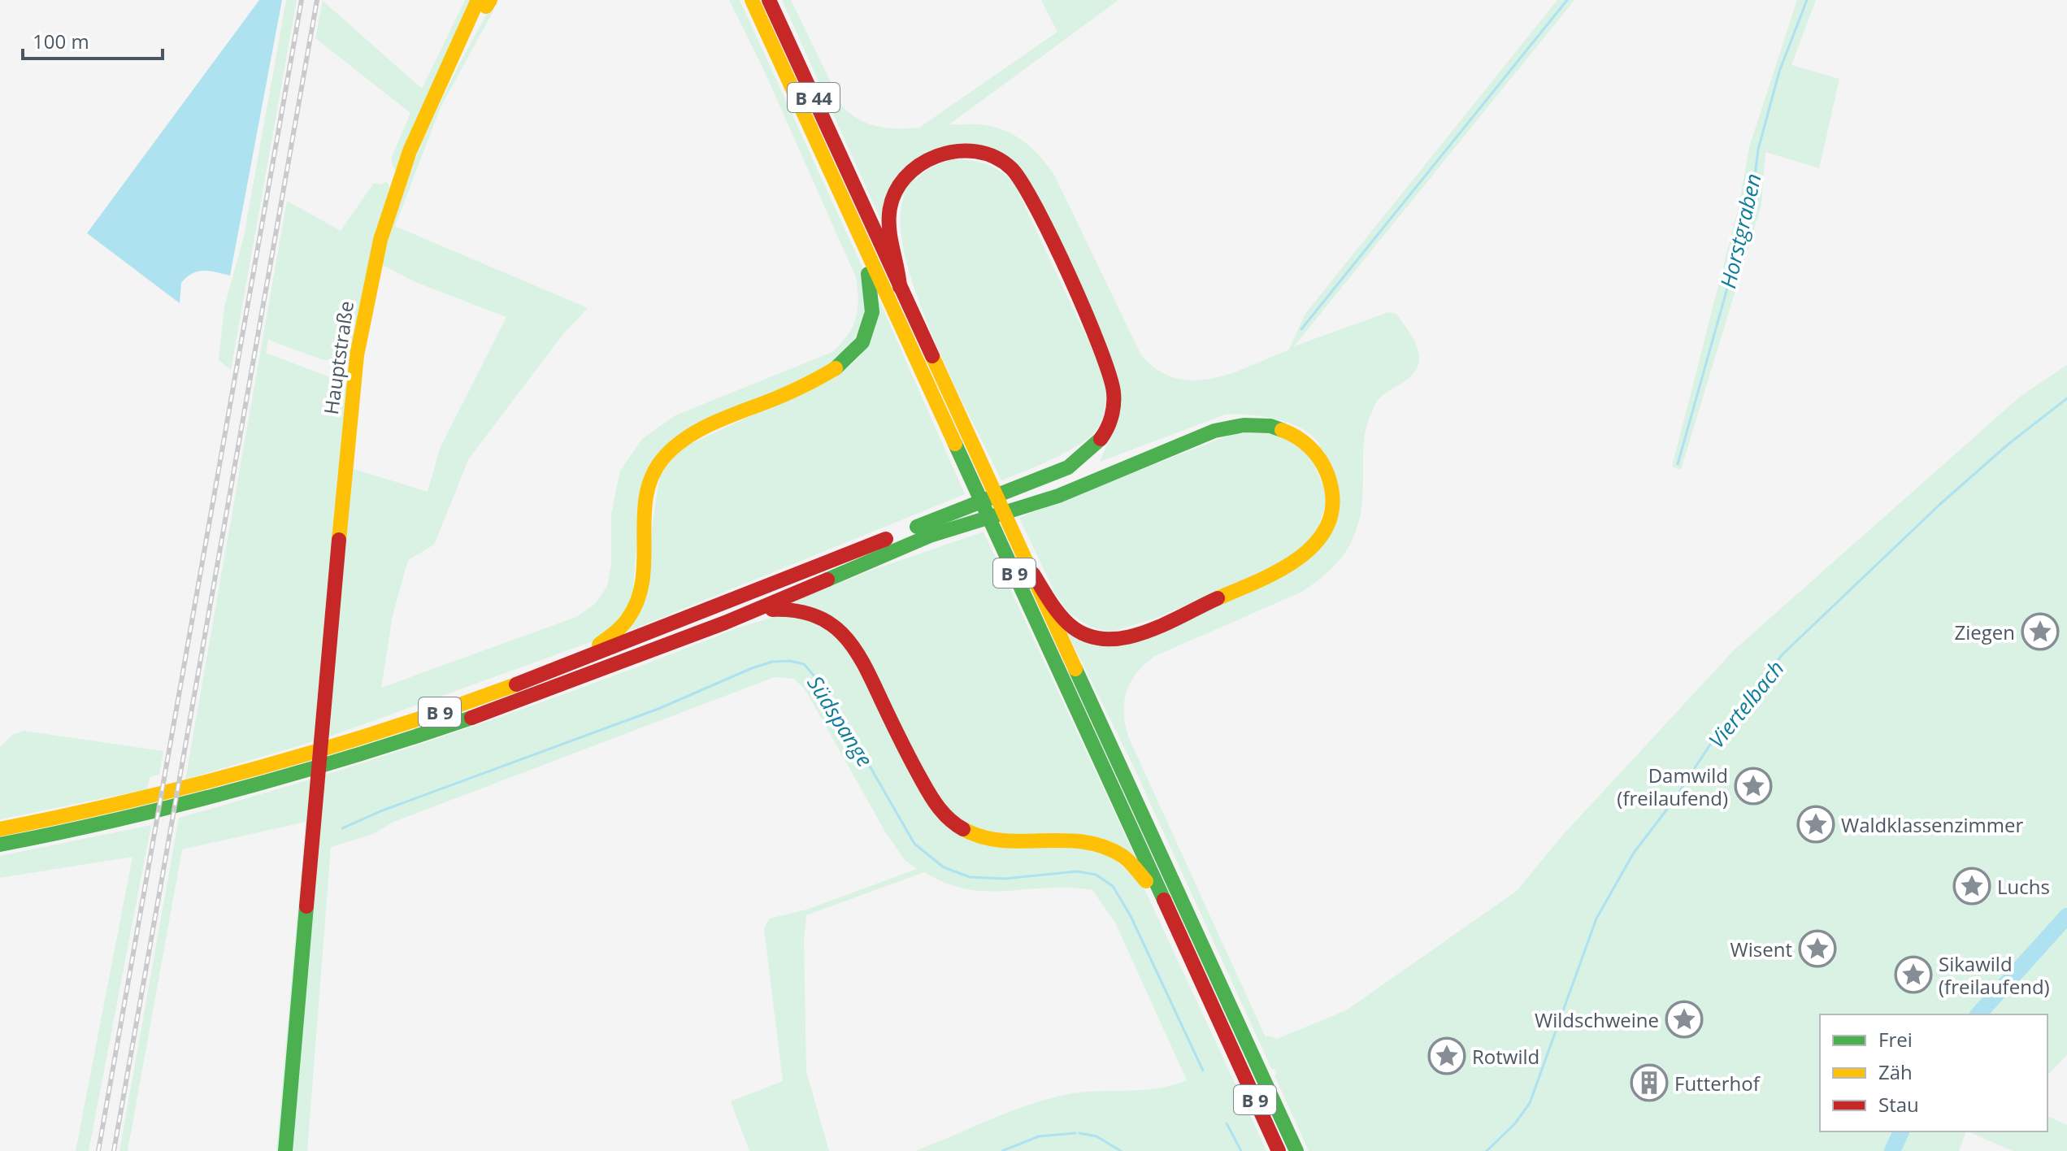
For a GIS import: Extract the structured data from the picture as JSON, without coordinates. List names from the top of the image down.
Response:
{
  "streets": {
    "main road": ["B 44", "Hauptstraße", "B 9"]
  },
  "crossings": [
    ["B 44", "B 9"]
  ],
  "water": ["Horstgraben", "Viertelbach", "Südspange"],
  "places": {
    "place": [
      "Ziegen",
      "Damwild (freilaufend)",
      "Waldklassenzimmer",
      "Luchs",
      "Wisent",
      "Sikawild (freilaufend)",
      "Wildschweine",
      "Rotwild"
    ],
    "building": ["Futterhof"]
  },
  "legend": ["Frei", "Zäh", "Stau"],
  "scale_bar": "100 m"
}
